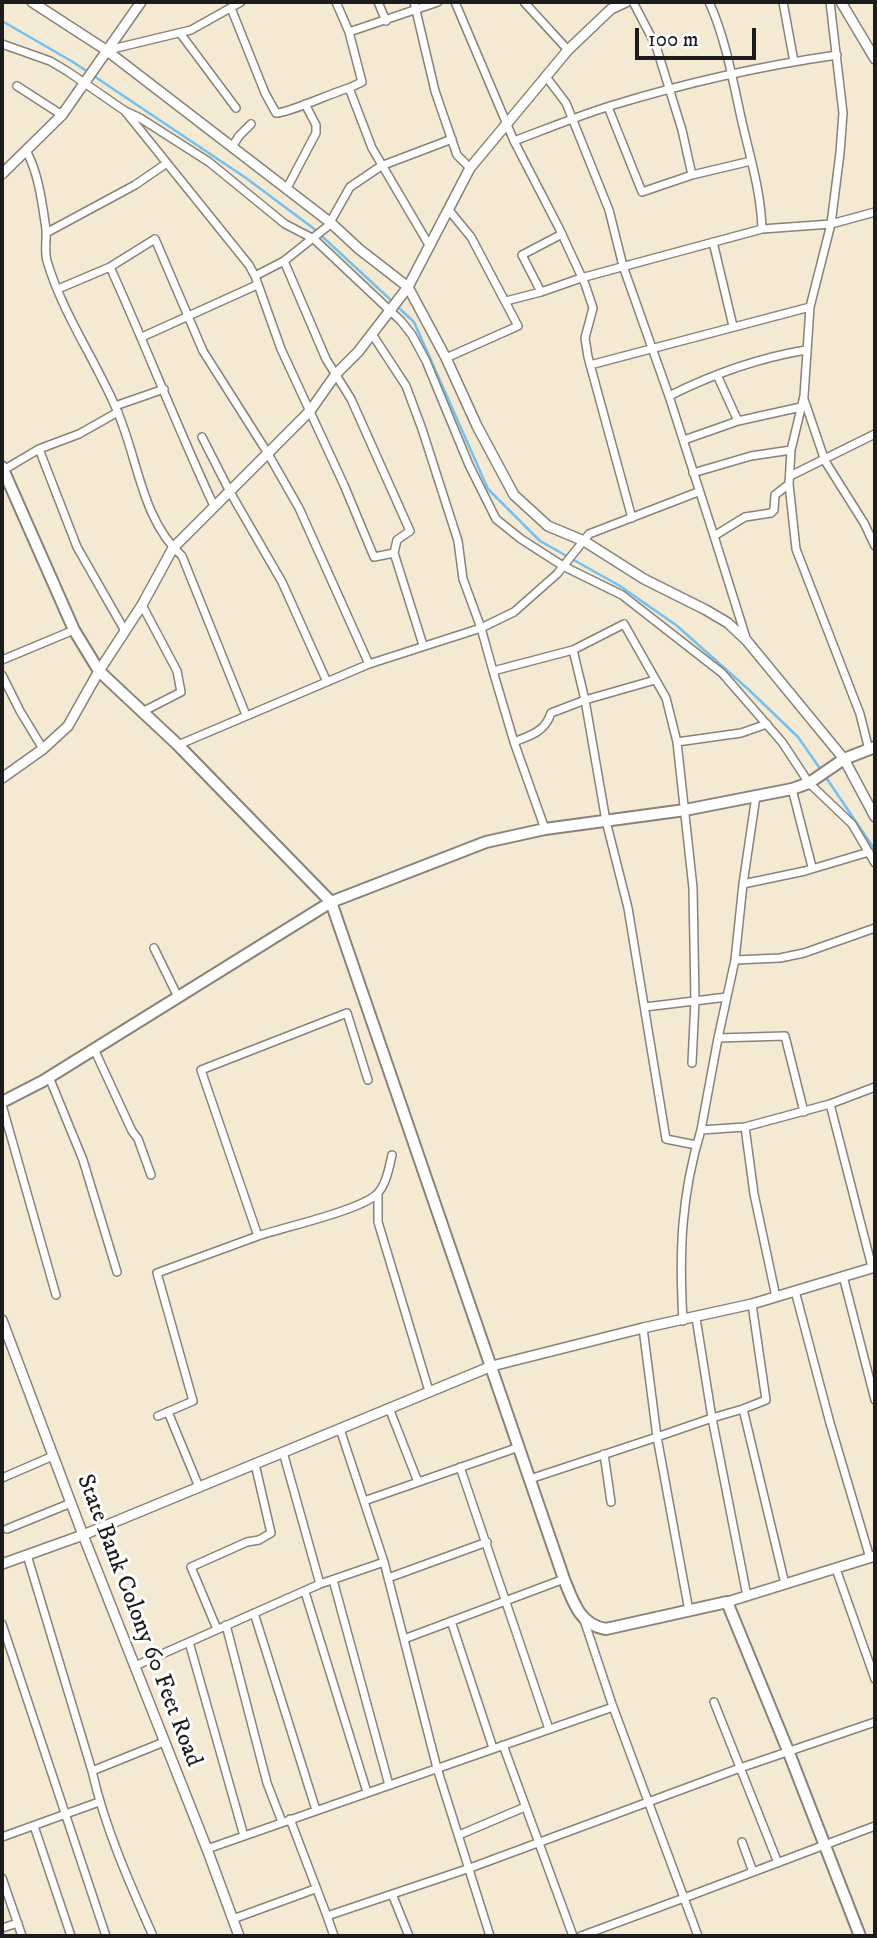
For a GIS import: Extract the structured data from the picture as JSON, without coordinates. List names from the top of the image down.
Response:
{
  "streets": {
    "street": ["State Bank Colony 60 Feet Road"]
  },
  "scale_bar": "100 m"
}
